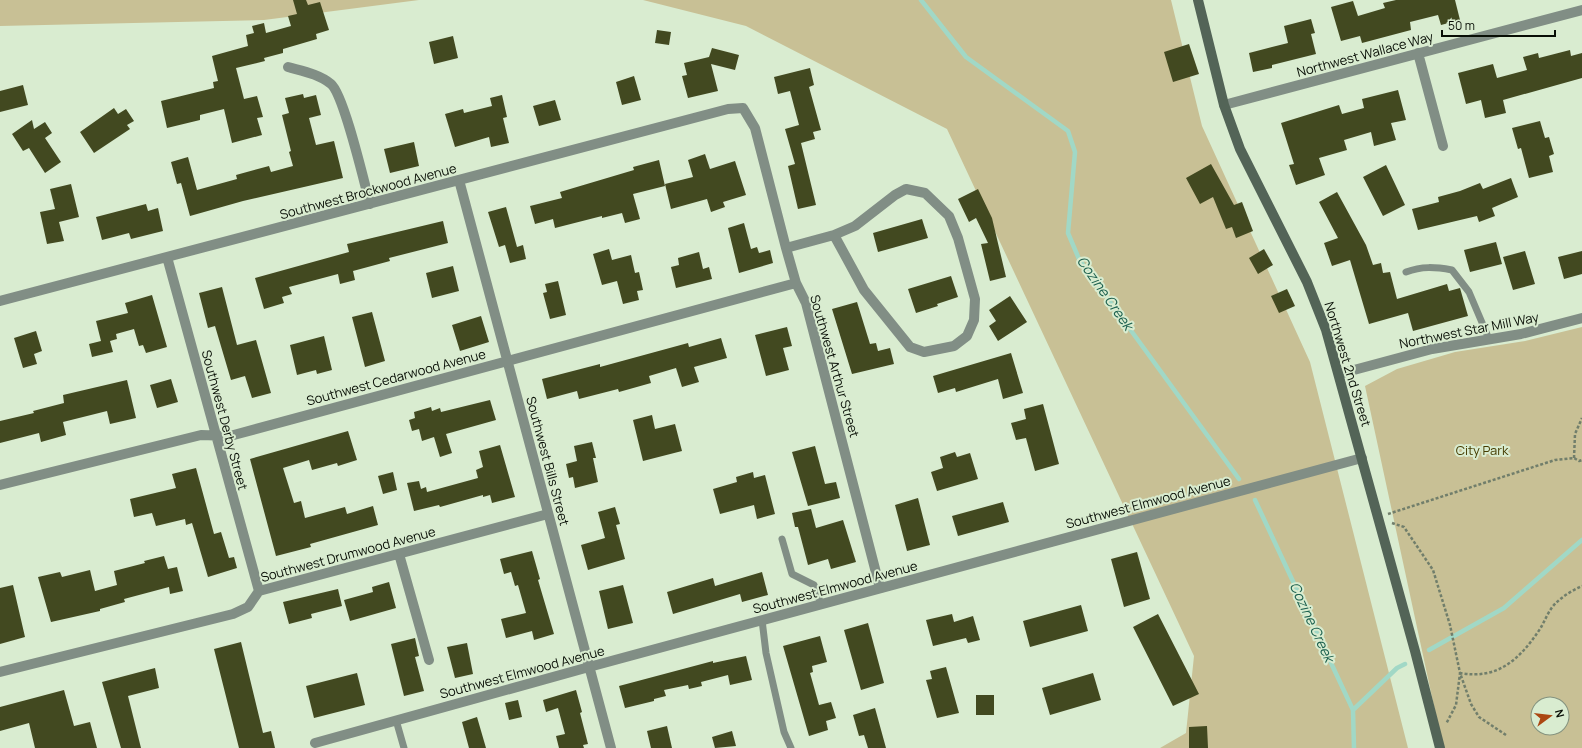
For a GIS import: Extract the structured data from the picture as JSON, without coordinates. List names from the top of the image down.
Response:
{
  "streets": {
    "main road": ["Northwest 2nd Street"],
    "street": [
      "Northwest Wallace Way",
      "Southwest Brockwood Avenue",
      "Northwest Star Mill Way",
      "Southwest Arthur Street",
      "Southwest Cedarwood Avenue",
      "Southwest Derby Street",
      "Southwest Bills Street",
      "Southwest Elmwood Avenue",
      "Southwest Drumwood Avenue"
    ]
  },
  "crossings": [
    ["Northwest Wallace Way", "Northwest 2nd Street"],
    ["Southwest Brockwood Avenue", "Southwest Arthur Street"],
    ["Southwest Brockwood Avenue", "Southwest Derby Street"],
    ["Southwest Brockwood Avenue", "Southwest Bills Street"],
    ["Northwest Star Mill Way", "Northwest 2nd Street"],
    ["Northwest 2nd Street", "Southwest Elmwood Avenue"],
    ["Southwest Arthur Street", "Southwest Cedarwood Avenue"],
    ["Southwest Arthur Street", "Southwest Elmwood Avenue"],
    ["Southwest Cedarwood Avenue", "Southwest Derby Street"],
    ["Southwest Cedarwood Avenue", "Southwest Bills Street"],
    ["Southwest Derby Street", "Southwest Drumwood Avenue"],
    ["Southwest Bills Street", "Southwest Elmwood Avenue"],
    ["Southwest Bills Street", "Southwest Drumwood Avenue"]
  ],
  "water": ["Cozine Creek"],
  "parks": ["City Park"],
  "scale_bar": "50 m",
  "north": "right"
}
